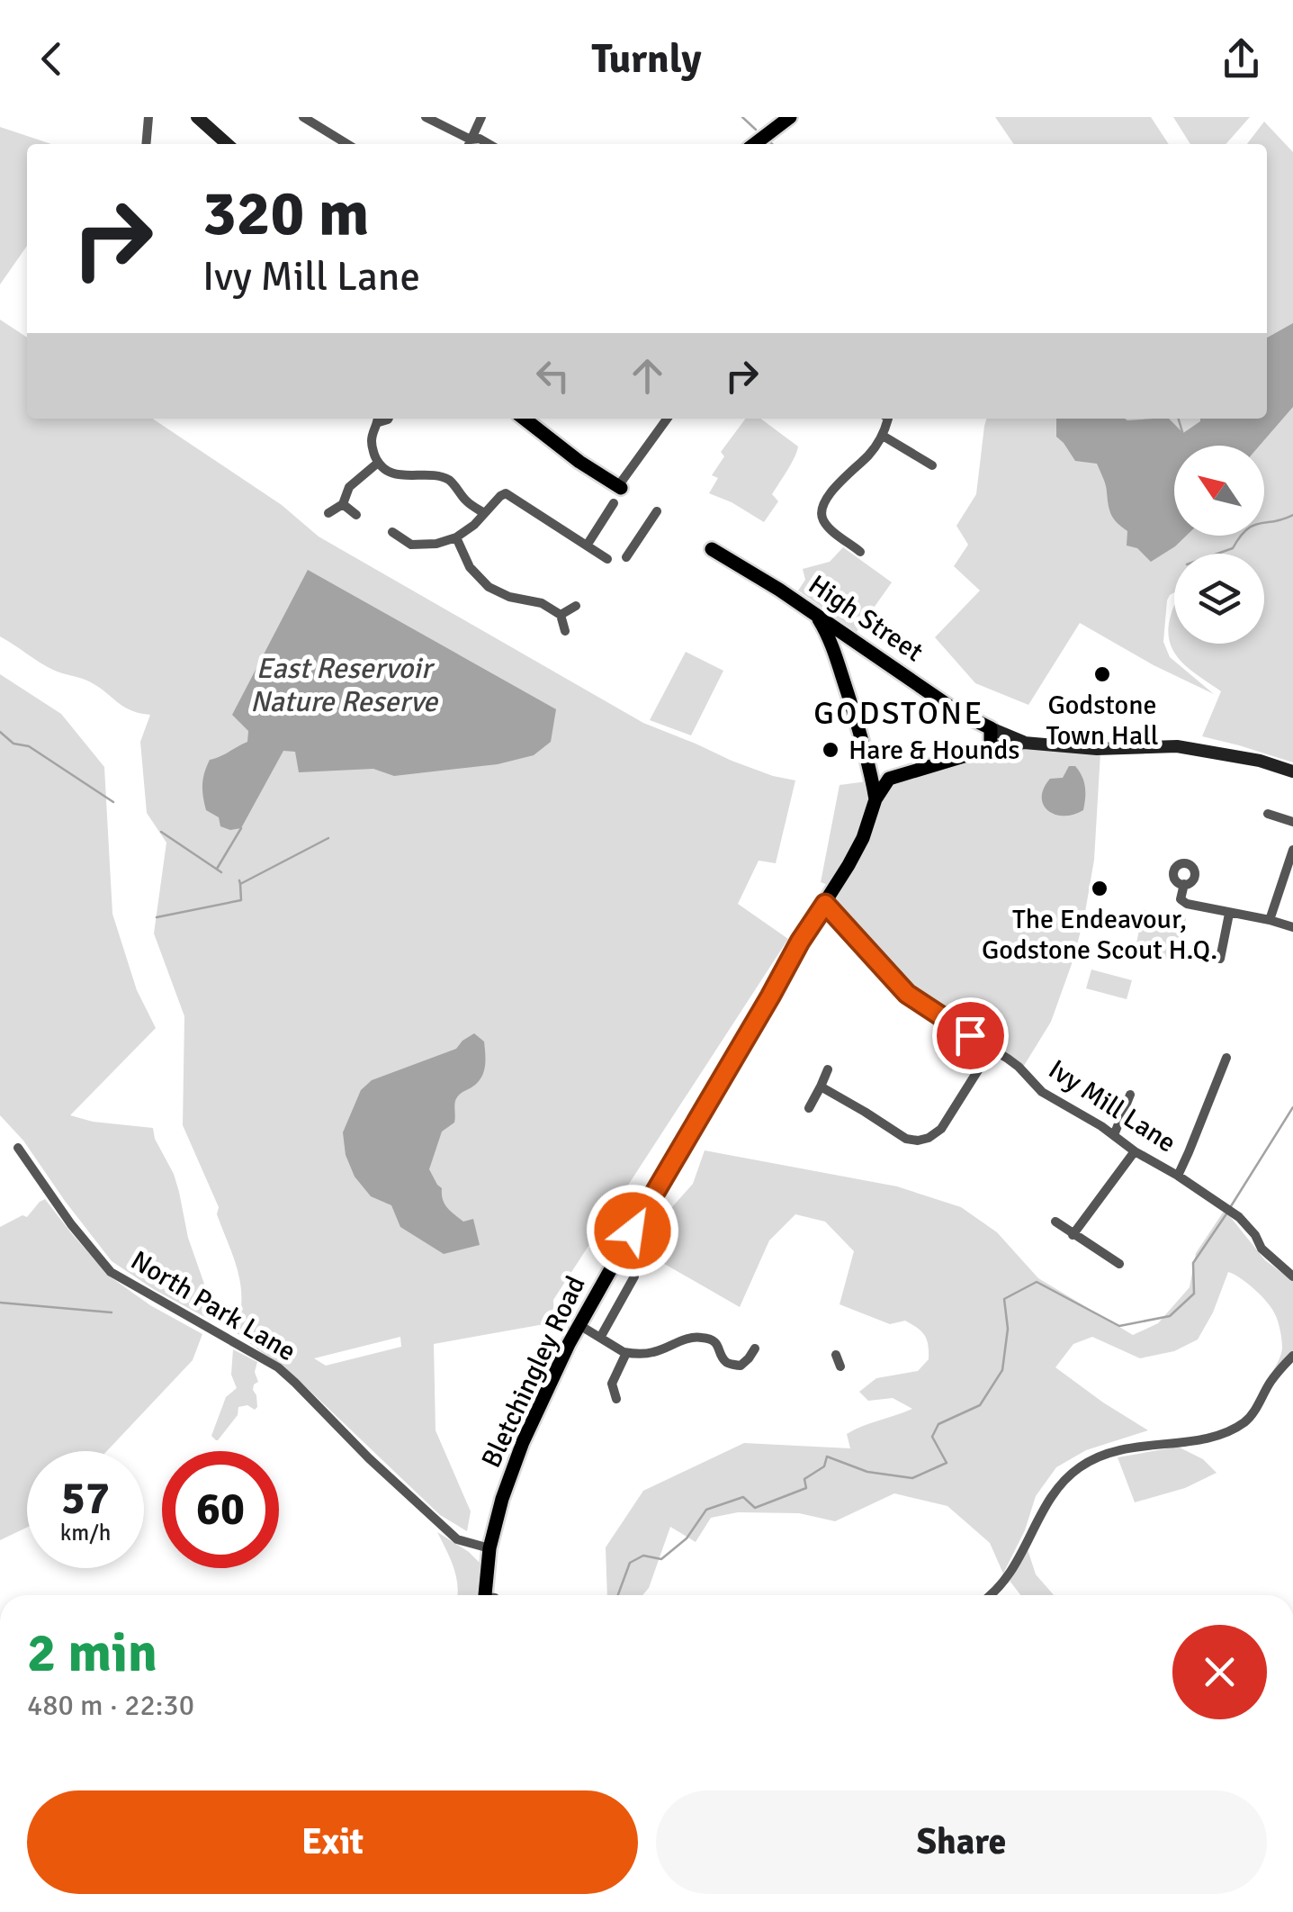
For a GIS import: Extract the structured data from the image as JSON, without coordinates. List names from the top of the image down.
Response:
{
  "streets": {
    "main road": ["High Street", "Bletchingley Road"],
    "street": ["Ivy Mill Lane", "North Park Lane"]
  },
  "crossings": [
    ["Ivy Mill Lane", "Bletchingley Road"],
    ["North Park Lane", "Bletchingley Road"]
  ],
  "districts": ["GODSTONE"],
  "water": ["East Reservoir Nature Reserve"],
  "places": ["Godstone Town Hall", "Hare & Hounds", "The Endeavour, Godstone Scout H.Q."],
  "north": "top left",
  "page": {
    "header": "Turnly",
    "turn": ["320 m", "Ivy Mill Lane"],
    "speed": "57 km/h",
    "limit": "60",
    "heading": ["2 min", "480 m · 22:30"],
    "buttons": ["Exit", "Share"]
  }
}
